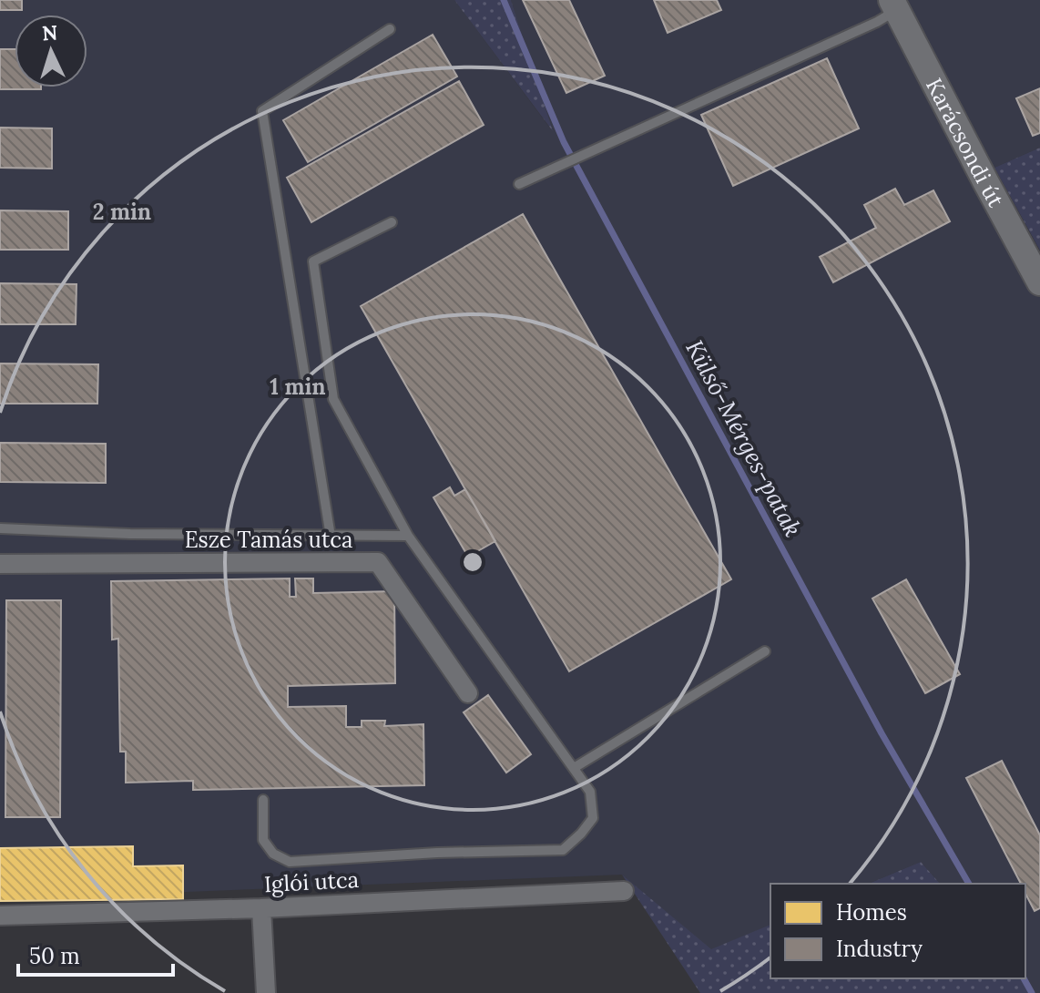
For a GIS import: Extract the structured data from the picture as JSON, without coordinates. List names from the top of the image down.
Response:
{
  "streets": {
    "main road": ["Karácsondi út"],
    "street": ["Esze Tamás utca", "Iglói utca"]
  },
  "water": ["Külső-Mérges-patak"],
  "legend": ["Homes", "Industry"],
  "scale_bar": "50 m",
  "north": "top",
  "rings": ["2 min", "1 min"]
}
